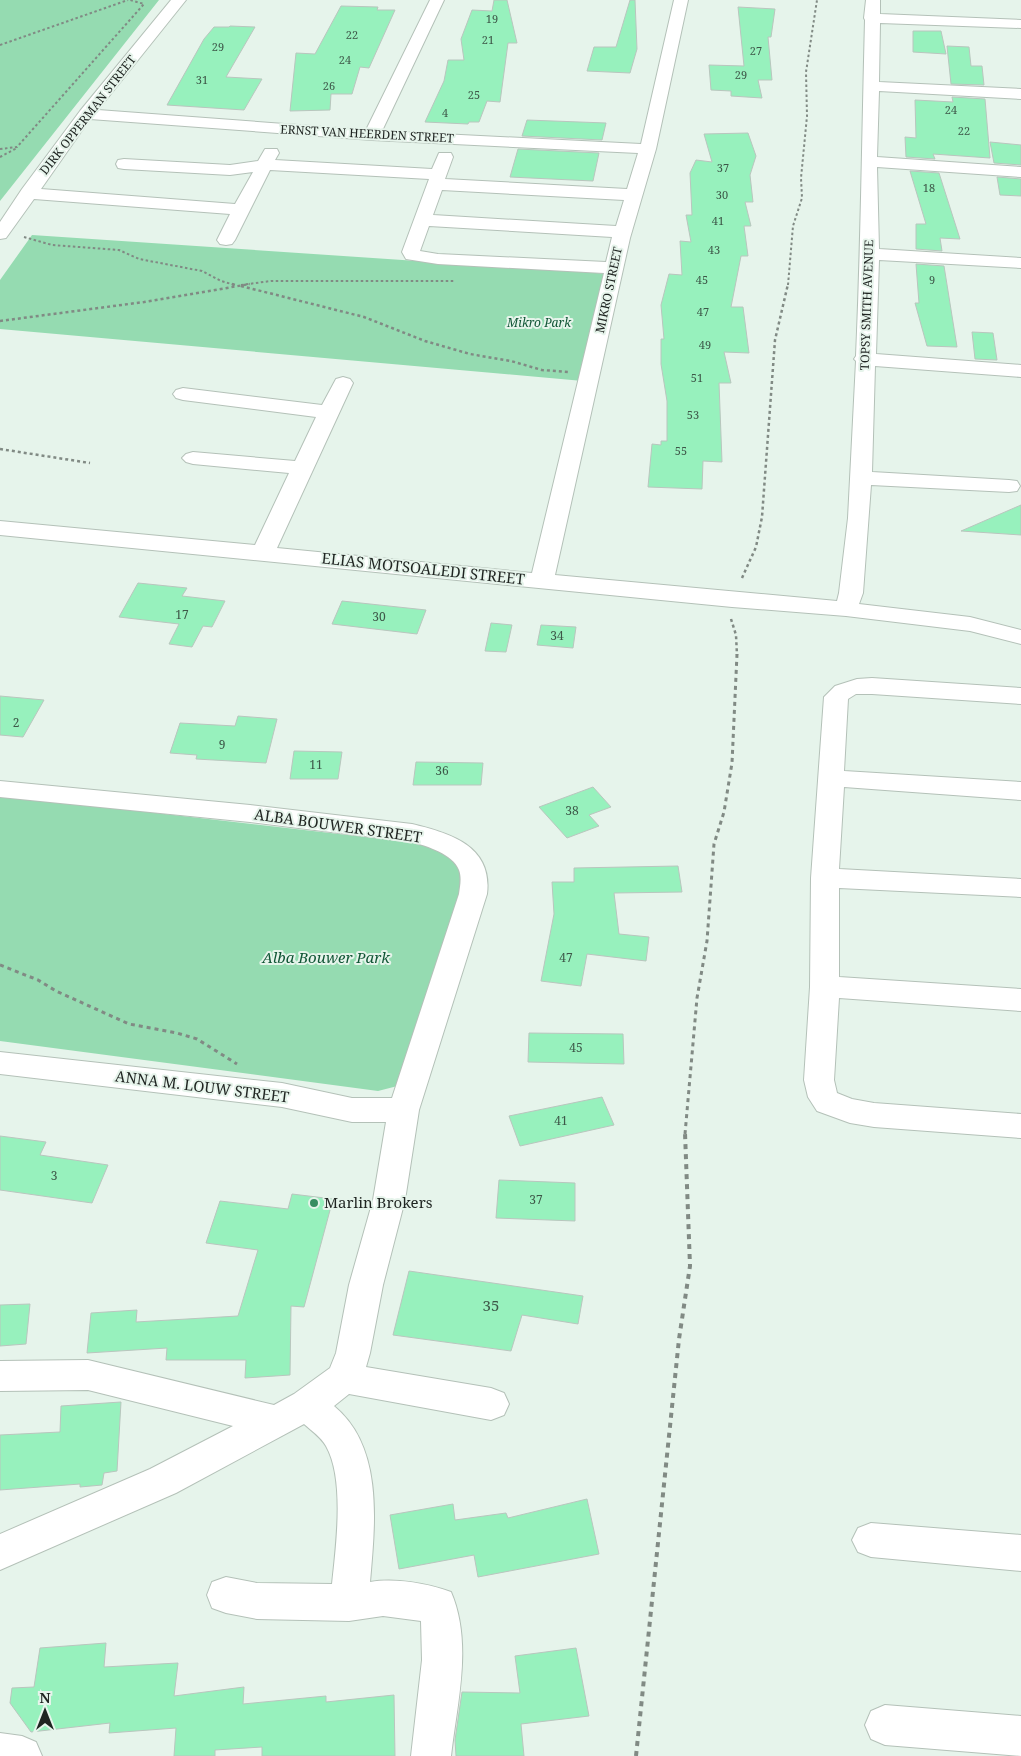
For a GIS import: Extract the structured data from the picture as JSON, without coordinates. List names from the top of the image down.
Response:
{
  "streets": {
    "street": [
      "DIRK OPPERMAN STREET",
      "ERNST VAN HEERDEN STREET",
      "MIKRO STREET",
      "TOPSY SMITH AVENUE",
      "ELIAS MOTSOALEDI STREET",
      "ALBA BOUWER STREET",
      "ANNA M. LOUW STREET"
    ]
  },
  "crossings": [
    ["DIRK OPPERMAN STREET", "ERNST VAN HEERDEN STREET"],
    ["ERNST VAN HEERDEN STREET", "MIKRO STREET"],
    ["MIKRO STREET", "ELIAS MOTSOALEDI STREET"],
    ["TOPSY SMITH AVENUE", "ELIAS MOTSOALEDI STREET"],
    ["ALBA BOUWER STREET", "ANNA M. LOUW STREET"]
  ],
  "parks": ["Mikro Park", "Alba Bouwer Park"],
  "places": ["Marlin Brokers"],
  "house_numbers": [
    "19",
    "22",
    "21",
    "29",
    "27",
    "24",
    "29",
    "31",
    "26",
    "25",
    "24",
    "4",
    "22",
    "37",
    "18",
    "30",
    "41",
    "43",
    "45",
    "9",
    "47",
    "49",
    "51",
    "53",
    "55",
    "17",
    "30",
    "34",
    "2",
    "9",
    "11",
    "36",
    "38",
    "47",
    "45",
    "41",
    "3",
    "37",
    "35"
  ],
  "north": "top"
}
